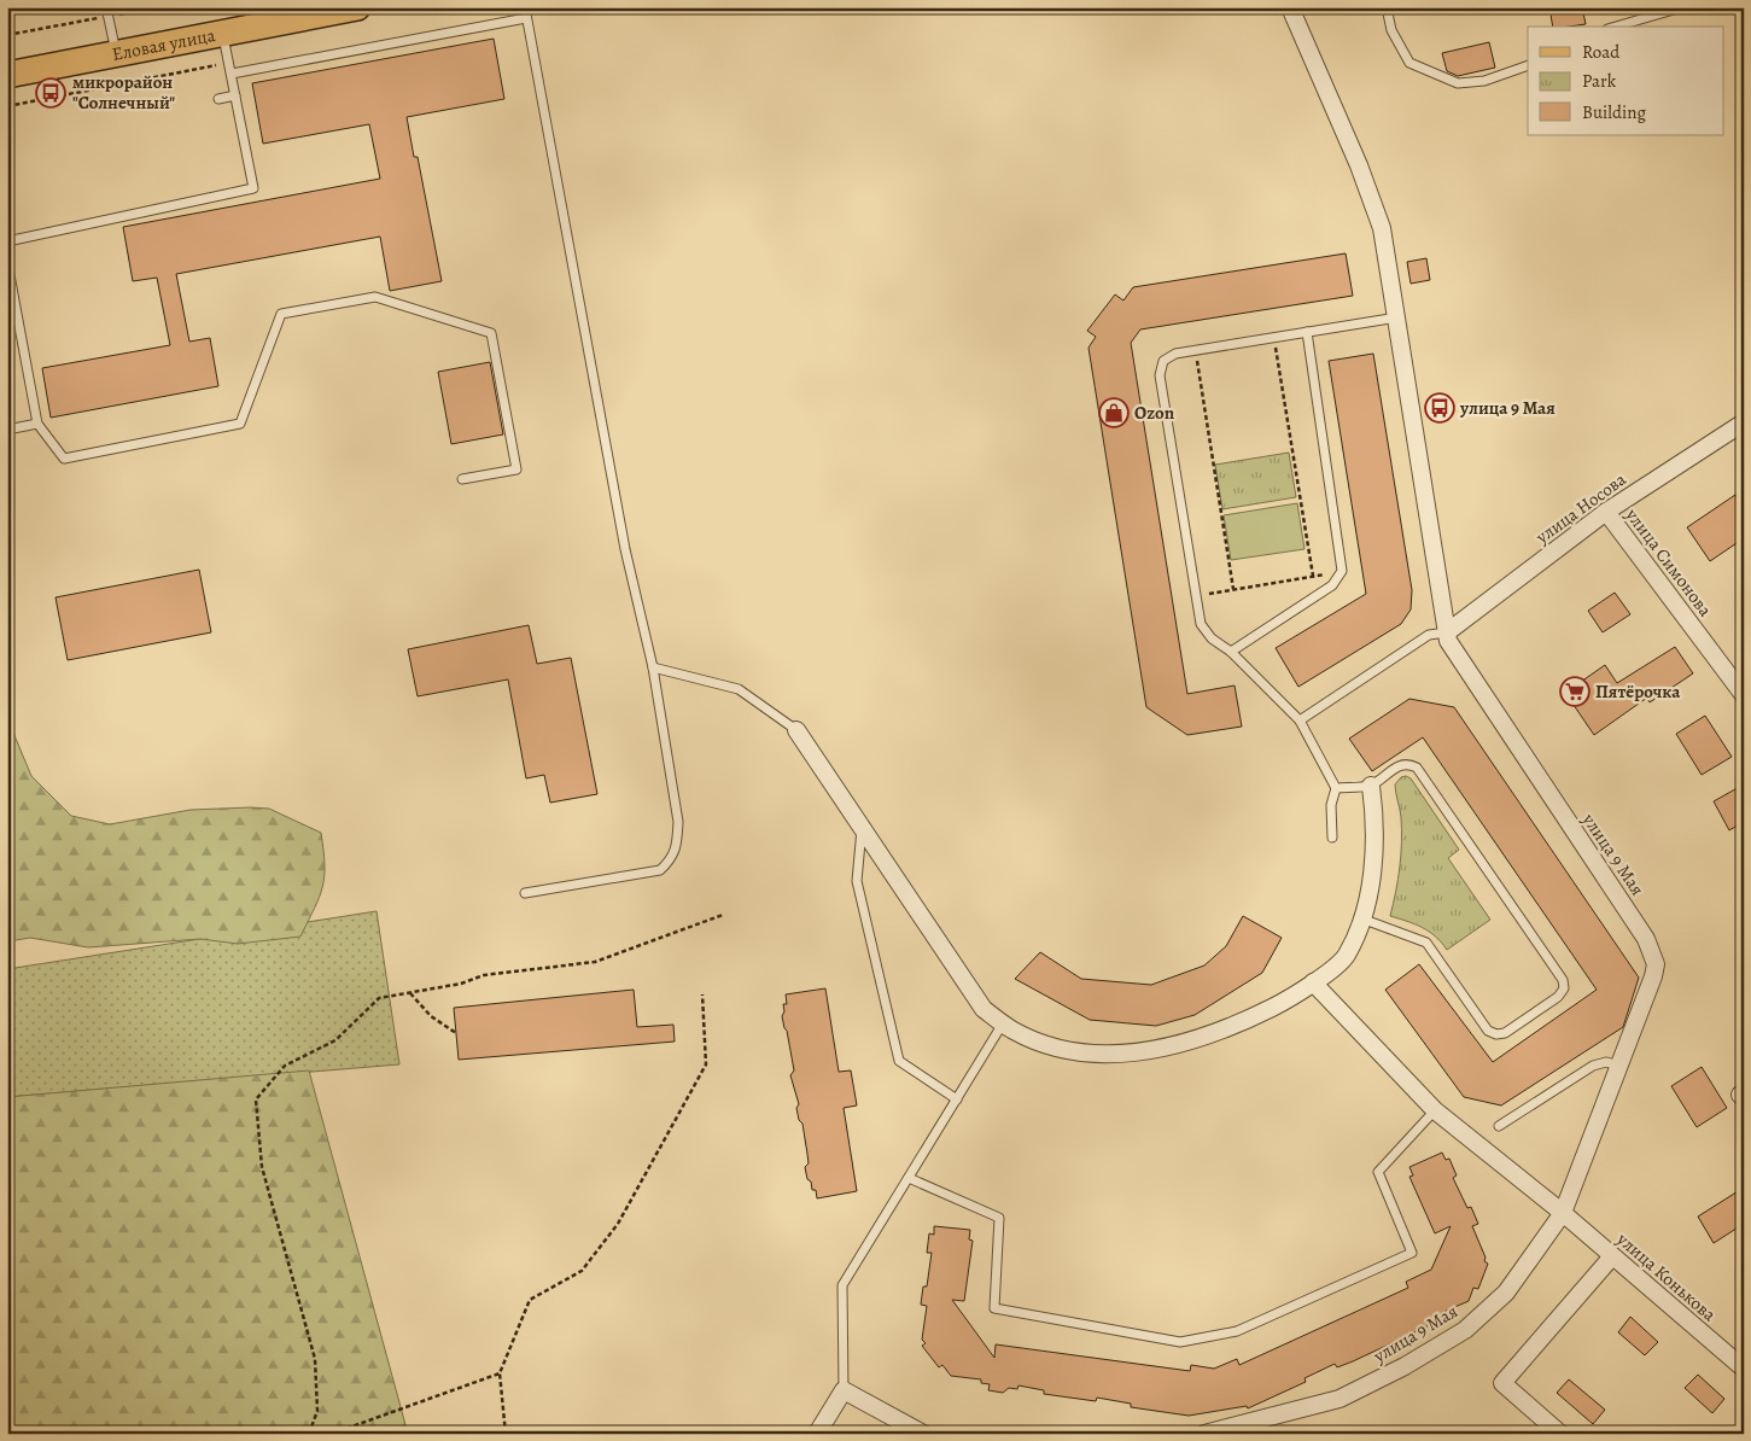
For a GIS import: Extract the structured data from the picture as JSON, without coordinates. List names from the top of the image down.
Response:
{
  "streets": {
    "main road": ["Еловая улица"],
    "street": [
      "улица Носова",
      "улица Симонова",
      "улица 9 Мая",
      "улица Конькова"
    ]
  },
  "crossings": [
    ["улица Носова", "улица Симонова"],
    ["улица Носова", "улица 9 Мая"],
    ["улица 9 Мая", "улица Конькова"]
  ],
  "places": {
    "bus stop": ["микрорайон \"Солнечный\"", "улица 9 Мая"],
    "shop": ["Ozon"],
    "supermarket": ["Пятёрочка"]
  },
  "legend": ["Road", "Park", "Building"]
}
